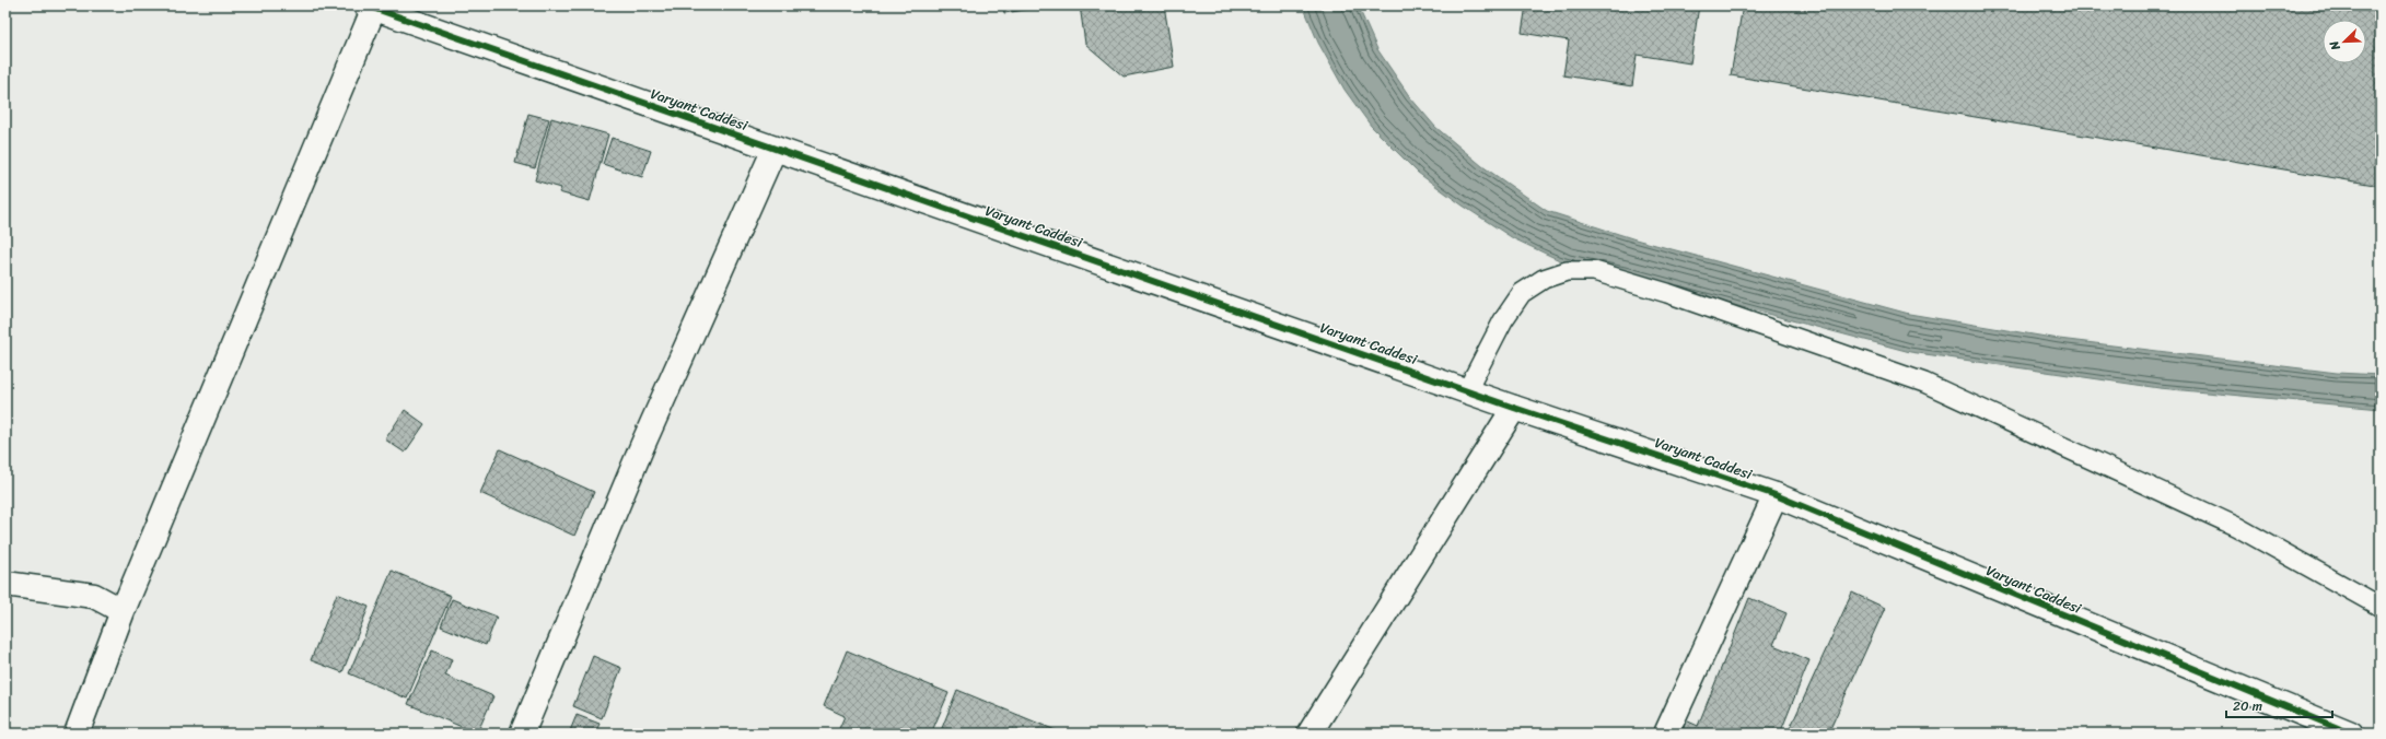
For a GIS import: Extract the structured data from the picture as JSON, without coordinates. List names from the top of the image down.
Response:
{
  "streets": {
    "street": ["Varyant Caddesi"]
  },
  "scale_bar": "20 m",
  "north": "bottom left"
}
